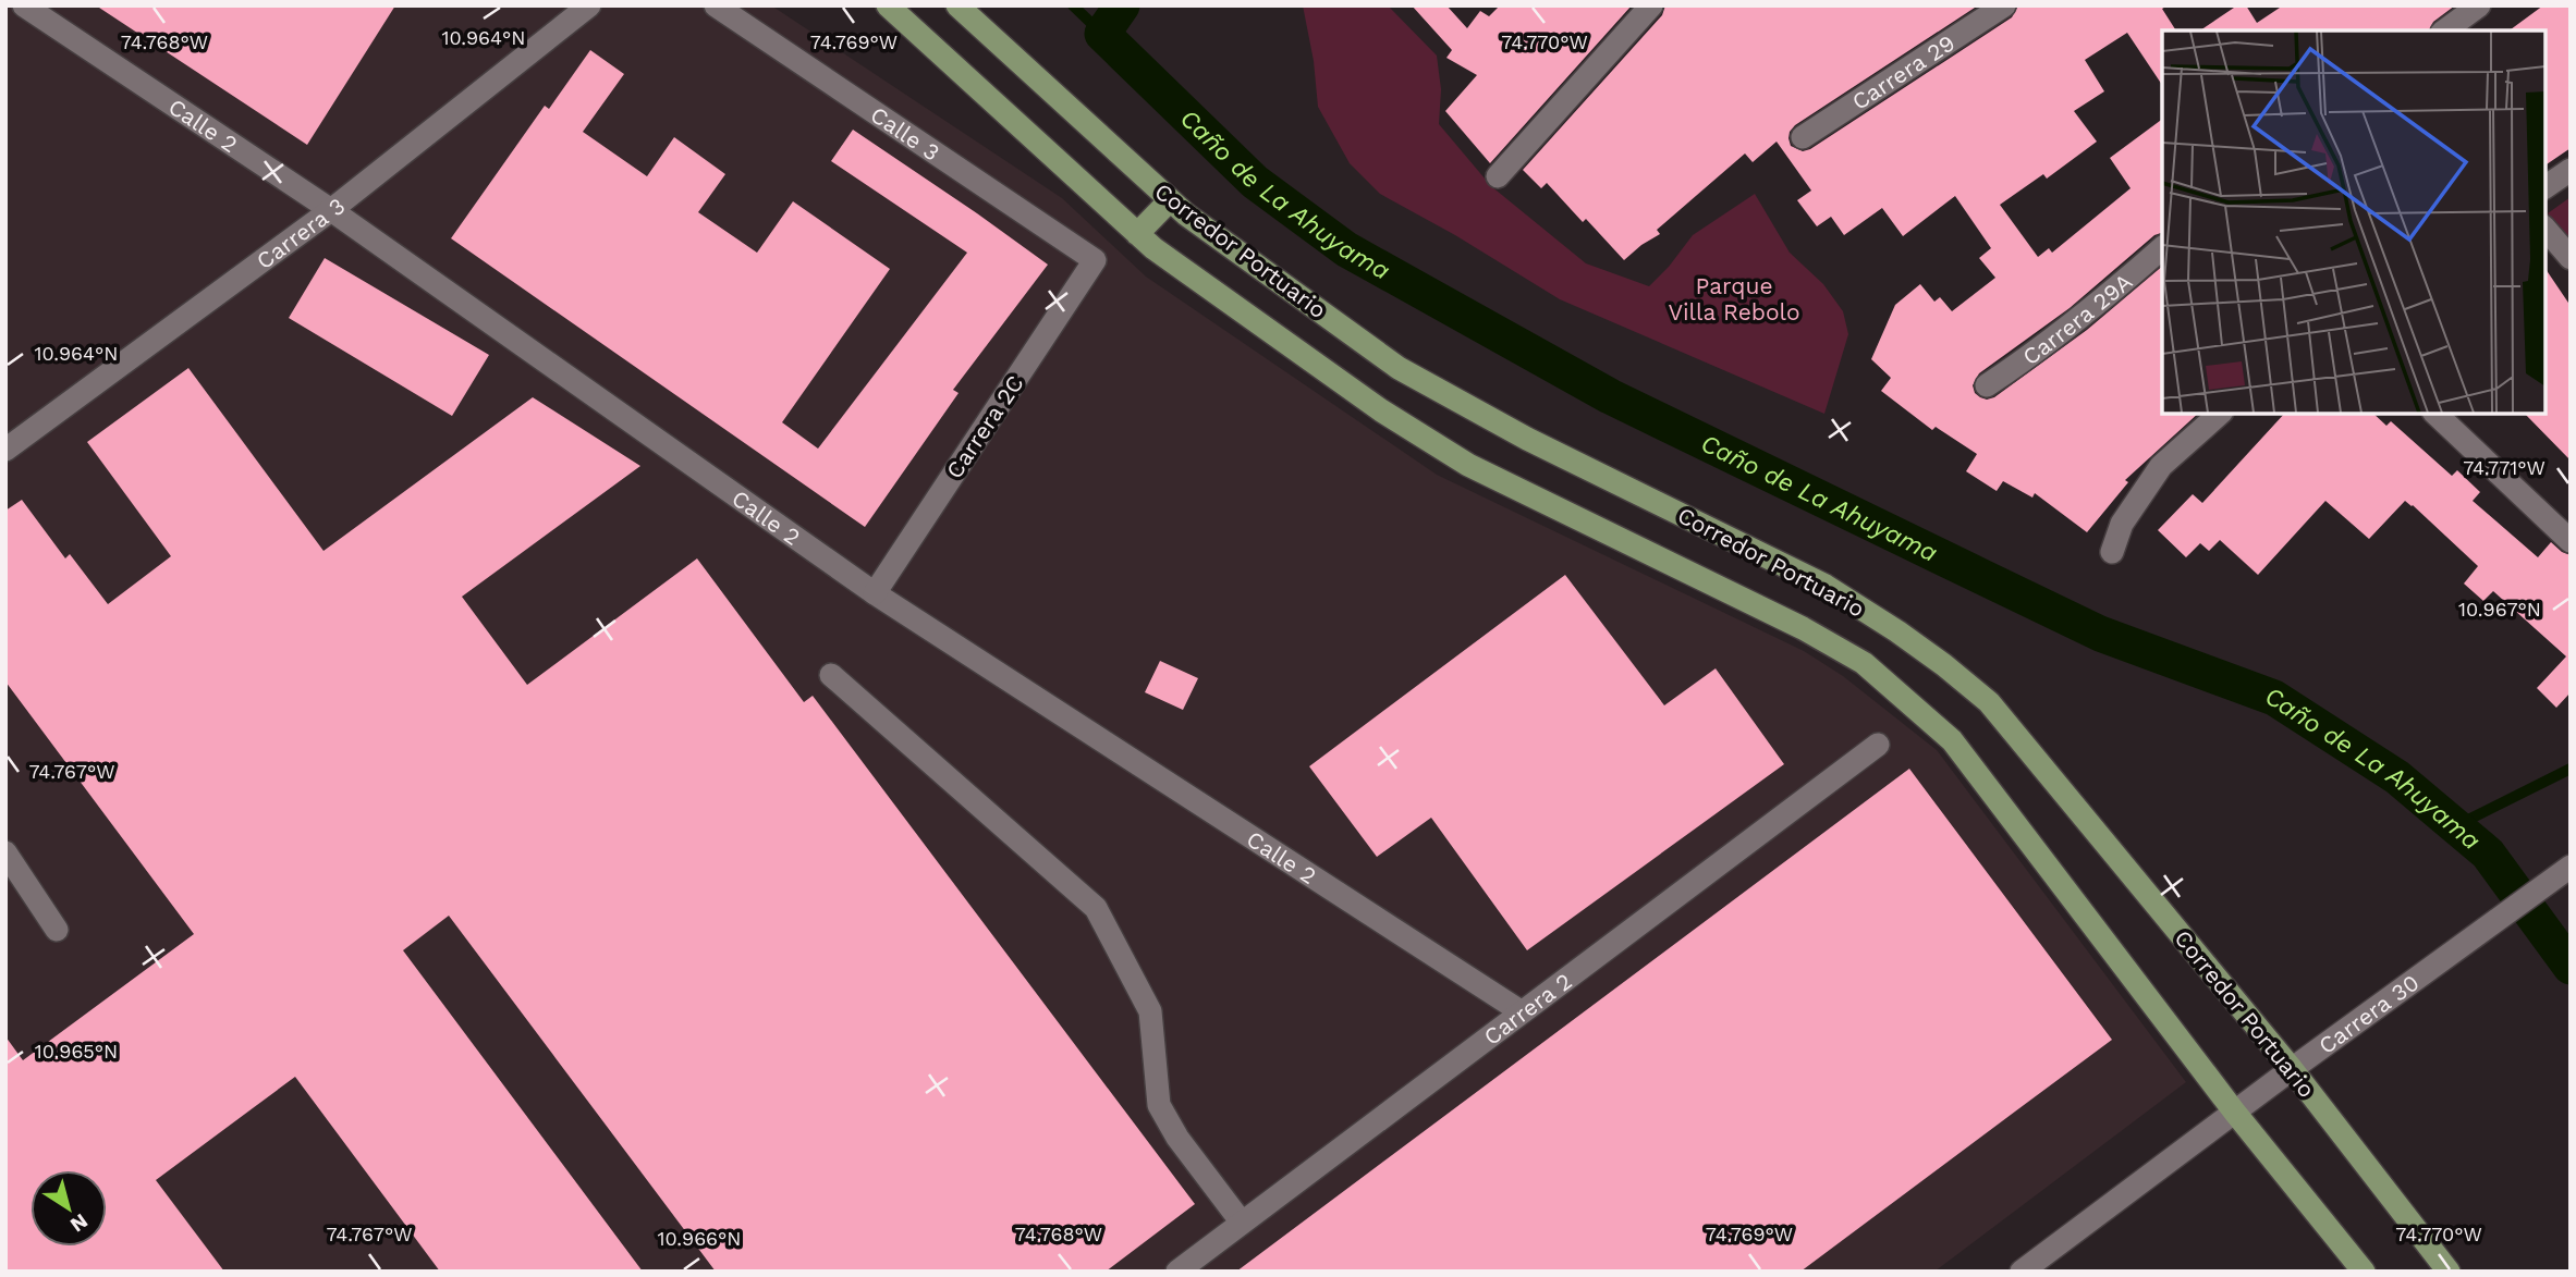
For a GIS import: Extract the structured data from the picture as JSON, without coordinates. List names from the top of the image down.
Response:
{
  "streets": {
    "main road": ["Corredor Portuario"],
    "street": [
      "Carrera 29",
      "Calle 2",
      "Calle 3",
      "Carrera 3",
      "Carrera 29A",
      "Carrera 2C",
      "Carrera 2",
      "Carrera 30"
    ]
  },
  "crossings": [
    ["Calle 2", "Carrera 3"],
    ["Calle 2", "Carrera 2C"],
    ["Calle 2", "Carrera 2"],
    ["Calle 3", "Carrera 2C"],
    ["Corredor Portuario", "Carrera 30"]
  ],
  "water": ["Caño de La Ahuyama"],
  "parks": ["Parque Villa Rebolo"],
  "north": "bottom right",
  "coordinates": [
    "10.964°N",
    "74.768°W",
    "74.769°W",
    "74.770°W",
    "74.771°W",
    "10.967°N",
    "74.767°W",
    "10.965°N",
    "10.966°N"
  ]
}
